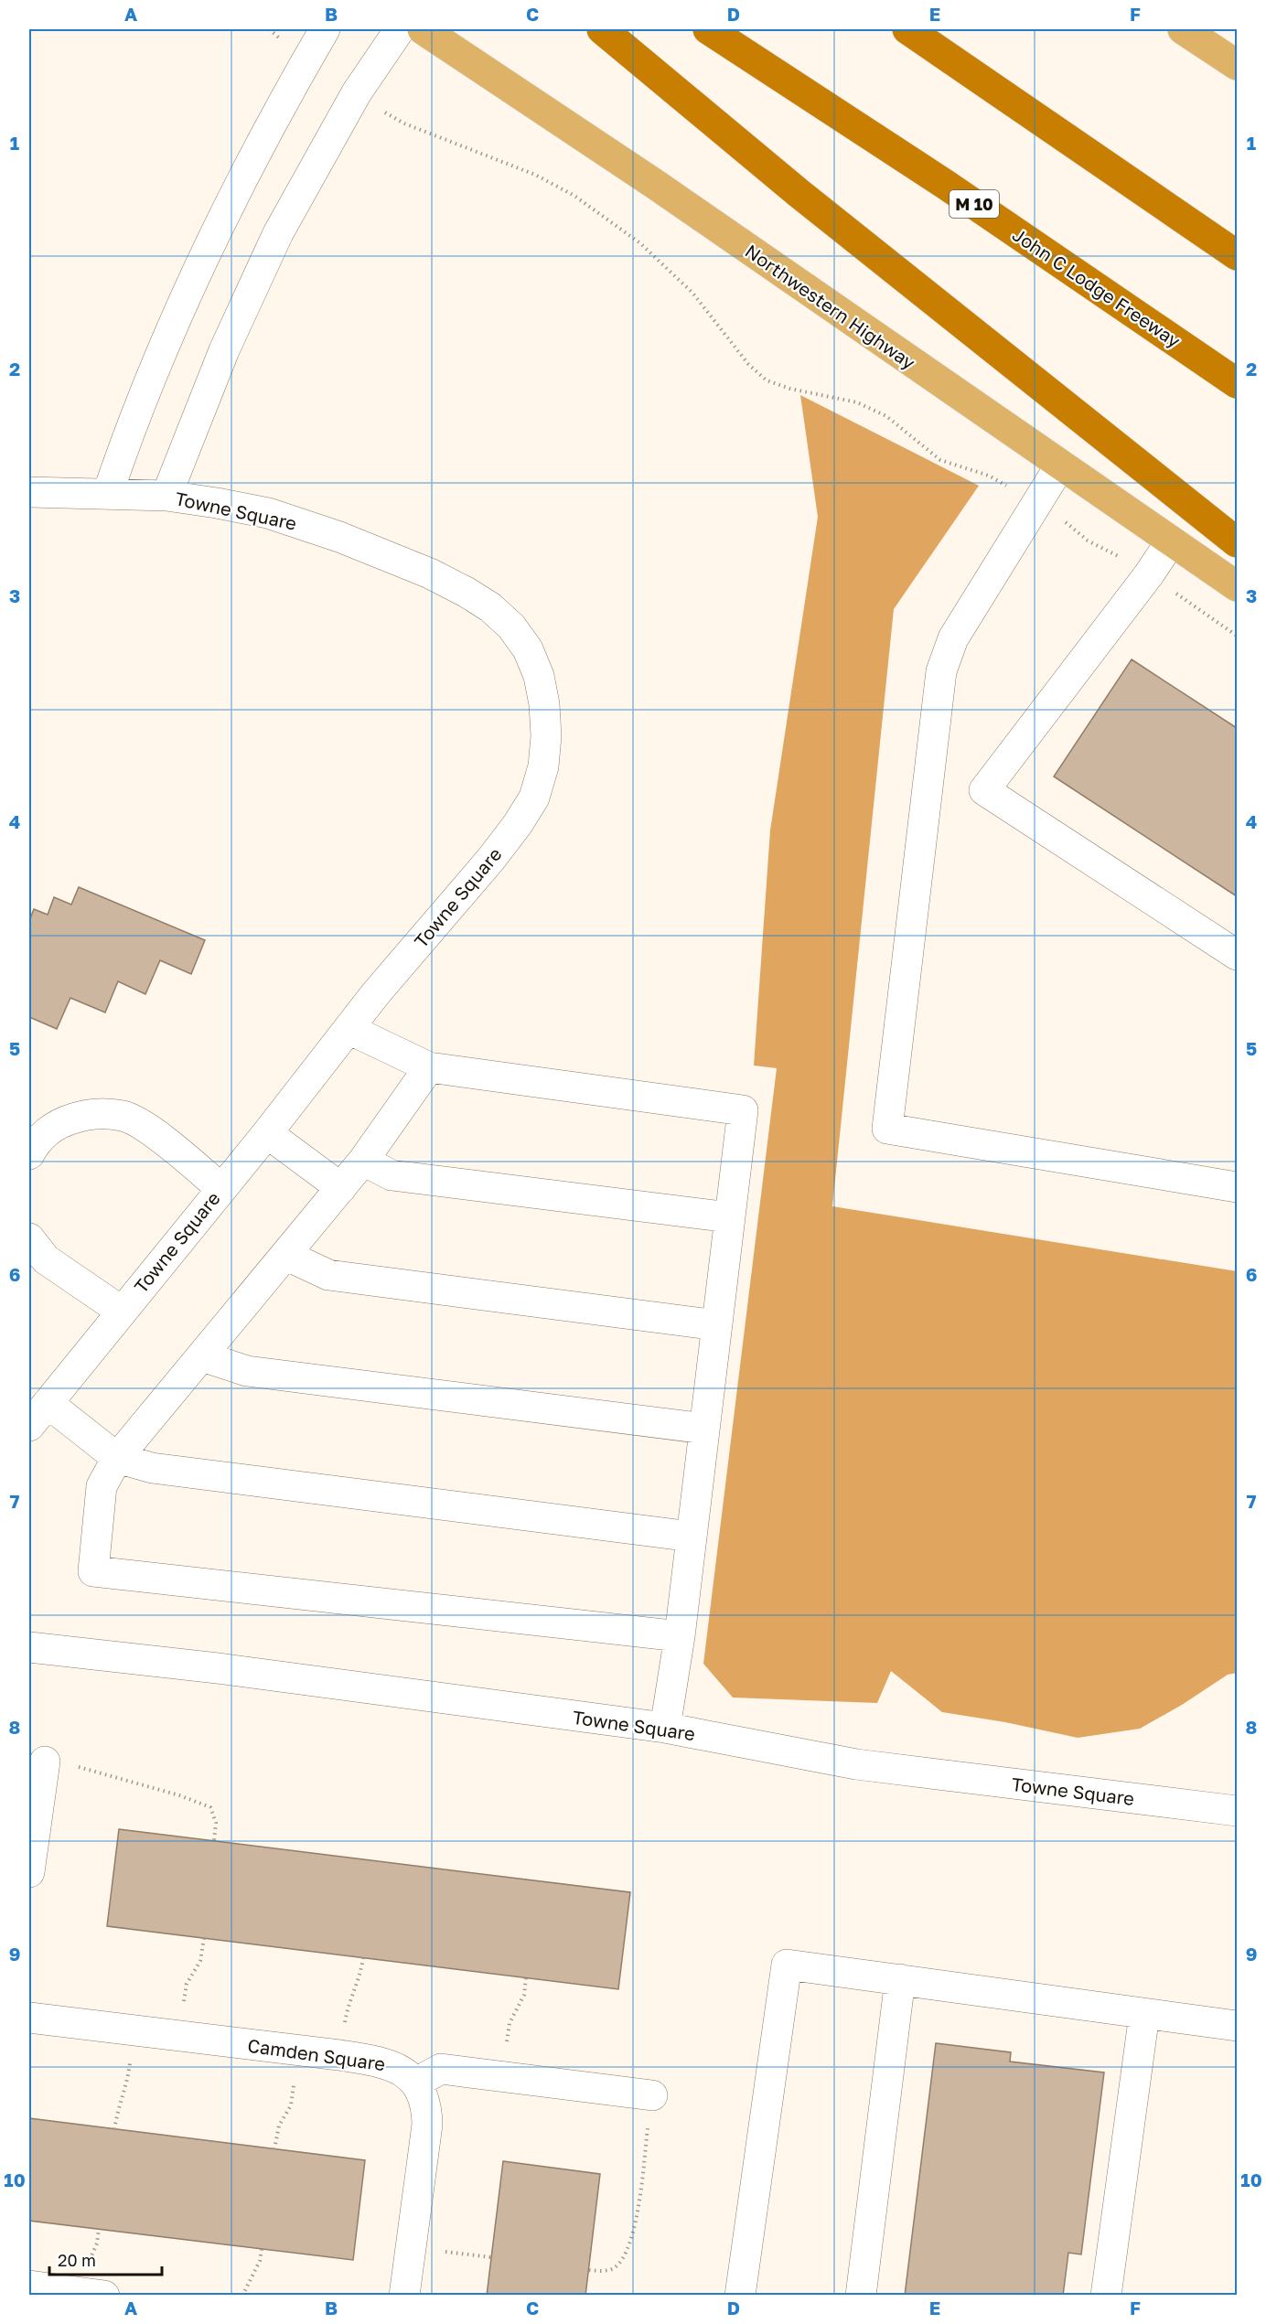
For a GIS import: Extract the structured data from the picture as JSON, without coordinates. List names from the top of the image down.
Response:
{
  "streets": {
    "highway": ["M 10", "John C Lodge Freeway"],
    "main road": ["Northwestern Highway"],
    "street": ["Towne Square", "Camden Square"]
  },
  "scale_bar": "20 m",
  "grid": {
    "columns": [
      "A",
      "B",
      "C",
      "D",
      "E",
      "F"
    ],
    "rows": [
      "1",
      "2",
      "3",
      "4",
      "5",
      "6",
      "7",
      "8",
      "9",
      "10"
    ]
  }
}
